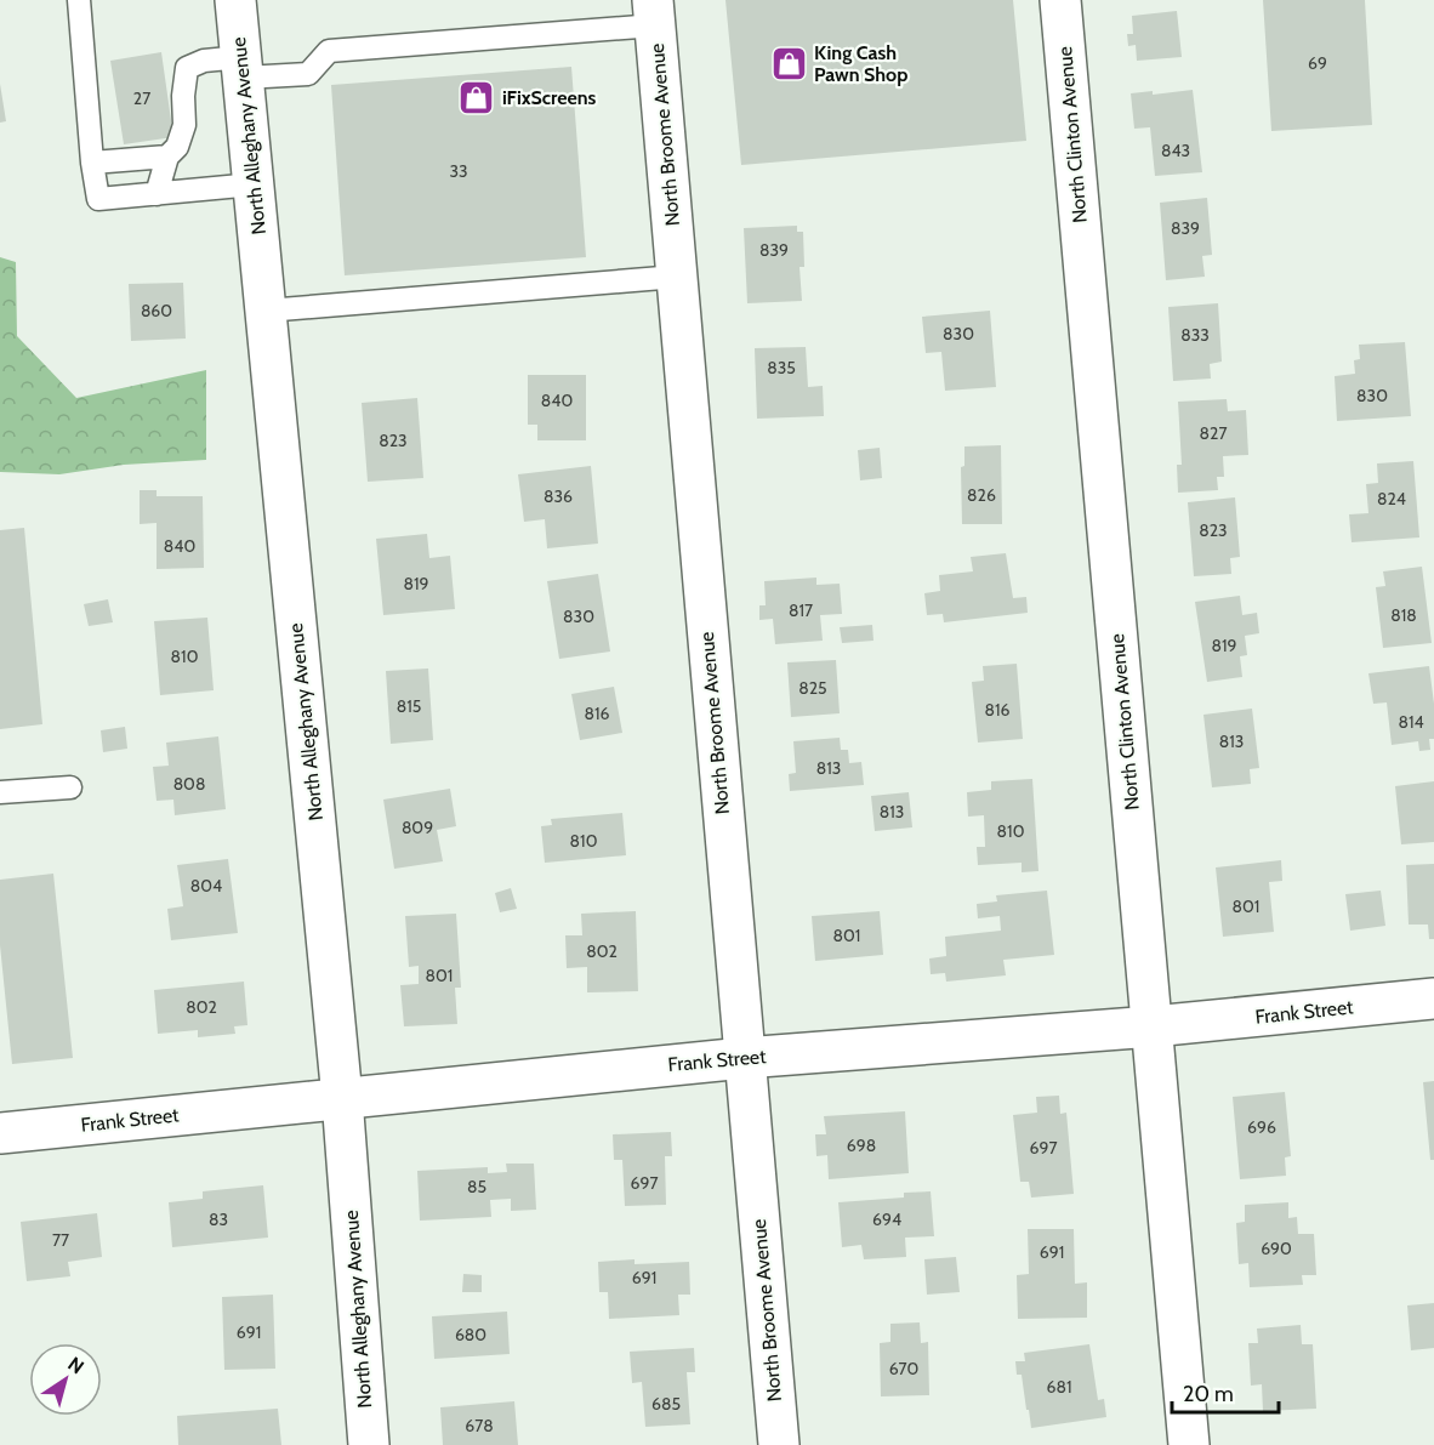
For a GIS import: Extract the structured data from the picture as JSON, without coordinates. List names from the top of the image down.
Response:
{
  "streets": {
    "street": [
      "North Broome Avenue",
      "North Clinton Avenue",
      "North Alleghany Avenue",
      "Frank Street"
    ]
  },
  "crossings": [
    ["North Broome Avenue", "Frank Street"],
    ["North Clinton Avenue", "Frank Street"],
    ["North Alleghany Avenue", "Frank Street"]
  ],
  "places": {
    "shop": ["King Cash Pawn Shop", "iFixScreens"]
  },
  "house_numbers": [
    "69",
    "27",
    "843",
    "33",
    "839",
    "839",
    "860",
    "830",
    "833",
    "835",
    "830",
    "840",
    "827",
    "823",
    "826",
    "836",
    "824",
    "823",
    "840",
    "819",
    "817",
    "818",
    "830",
    "819",
    "810",
    "825",
    "815",
    "816",
    "816",
    "814",
    "813",
    "813",
    "808",
    "813",
    "809",
    "810",
    "810",
    "804",
    "801",
    "801",
    "802",
    "801",
    "802",
    "696",
    "698",
    "697",
    "697",
    "85",
    "83",
    "694",
    "77",
    "690",
    "691",
    "691",
    "691",
    "680",
    "670",
    "681",
    "685",
    "678"
  ],
  "scale_bar": "20 m",
  "north": "top right"
}
